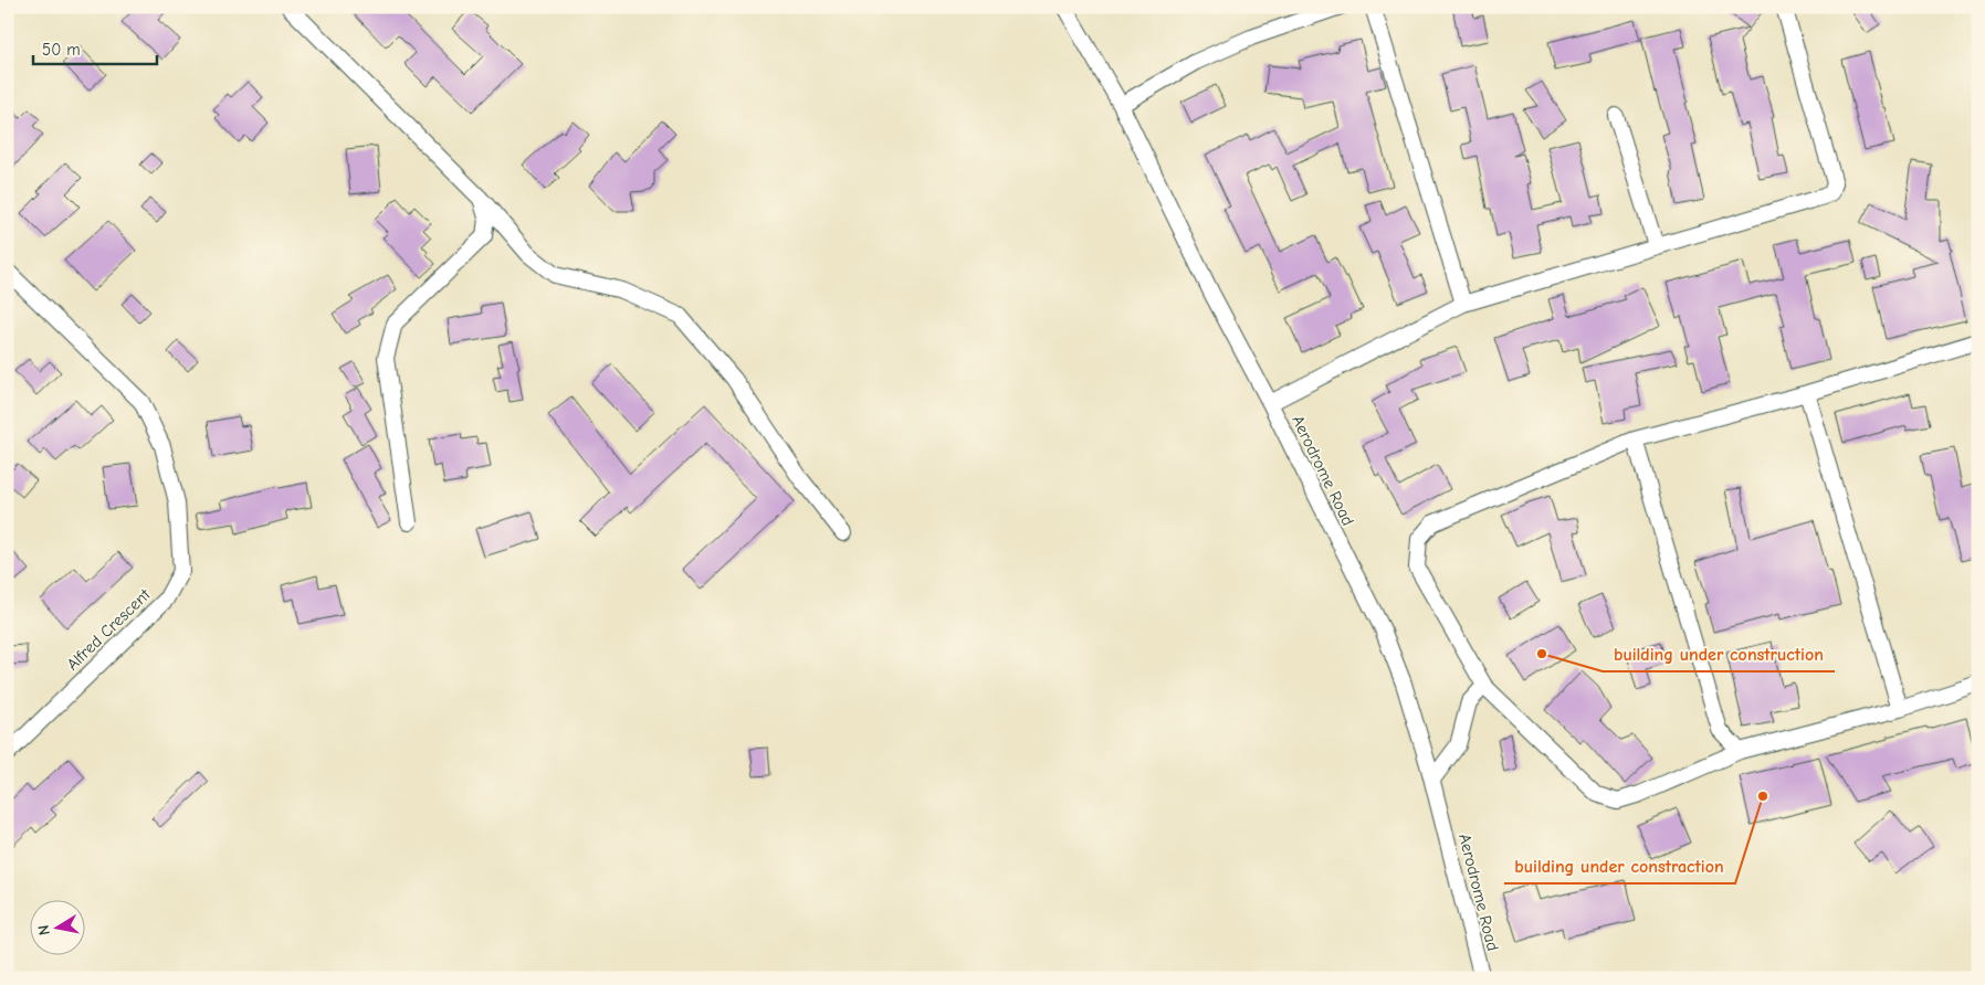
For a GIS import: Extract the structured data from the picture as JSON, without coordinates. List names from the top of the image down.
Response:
{
  "streets": {
    "street": ["Aerodrome Road", "Alfred Crescent"]
  },
  "places": ["building under construction", "building under constraction"],
  "scale_bar": "50 m",
  "north": "left"
}
